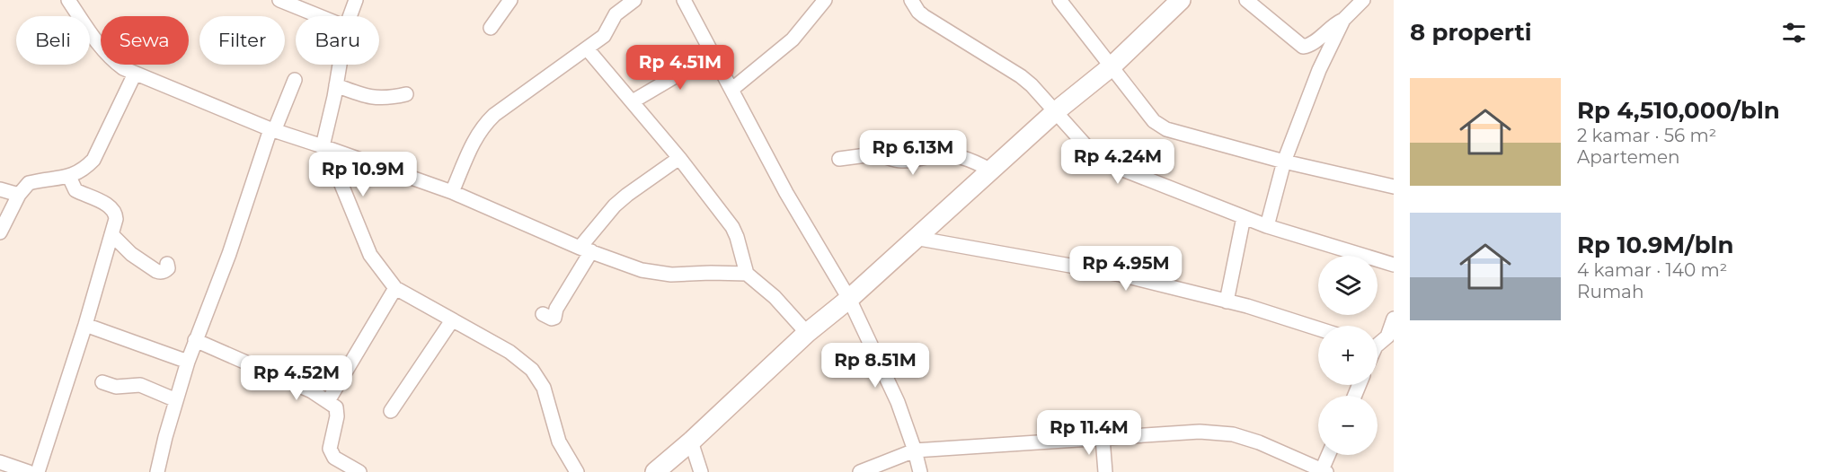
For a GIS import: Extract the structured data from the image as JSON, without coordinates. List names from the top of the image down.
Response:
{
  "page": {
    "heading": "8 properti",
    "chip": [
      "Beli",
      "Sewa",
      "Filter",
      "Baru"
    ],
    "price": [
      "Rp 4.51M",
      "Rp 6.13M",
      "Rp 4.24M",
      "Rp 10.9M",
      "Rp 4.95M",
      "Rp 8.51M",
      "Rp 4.52M",
      "Rp 11.4M"
    ],
    "list": [
      {
        "name": "Rp 4,510,000/bln",
        "note": "2 kamar · 56 m² · Apartemen"
      },
      {
        "name": "Rp 10.9M/bln",
        "note": "4 kamar · 140 m² · Rumah"
      }
    ],
    "map_buttons": ["+", "−"]
  }
}
